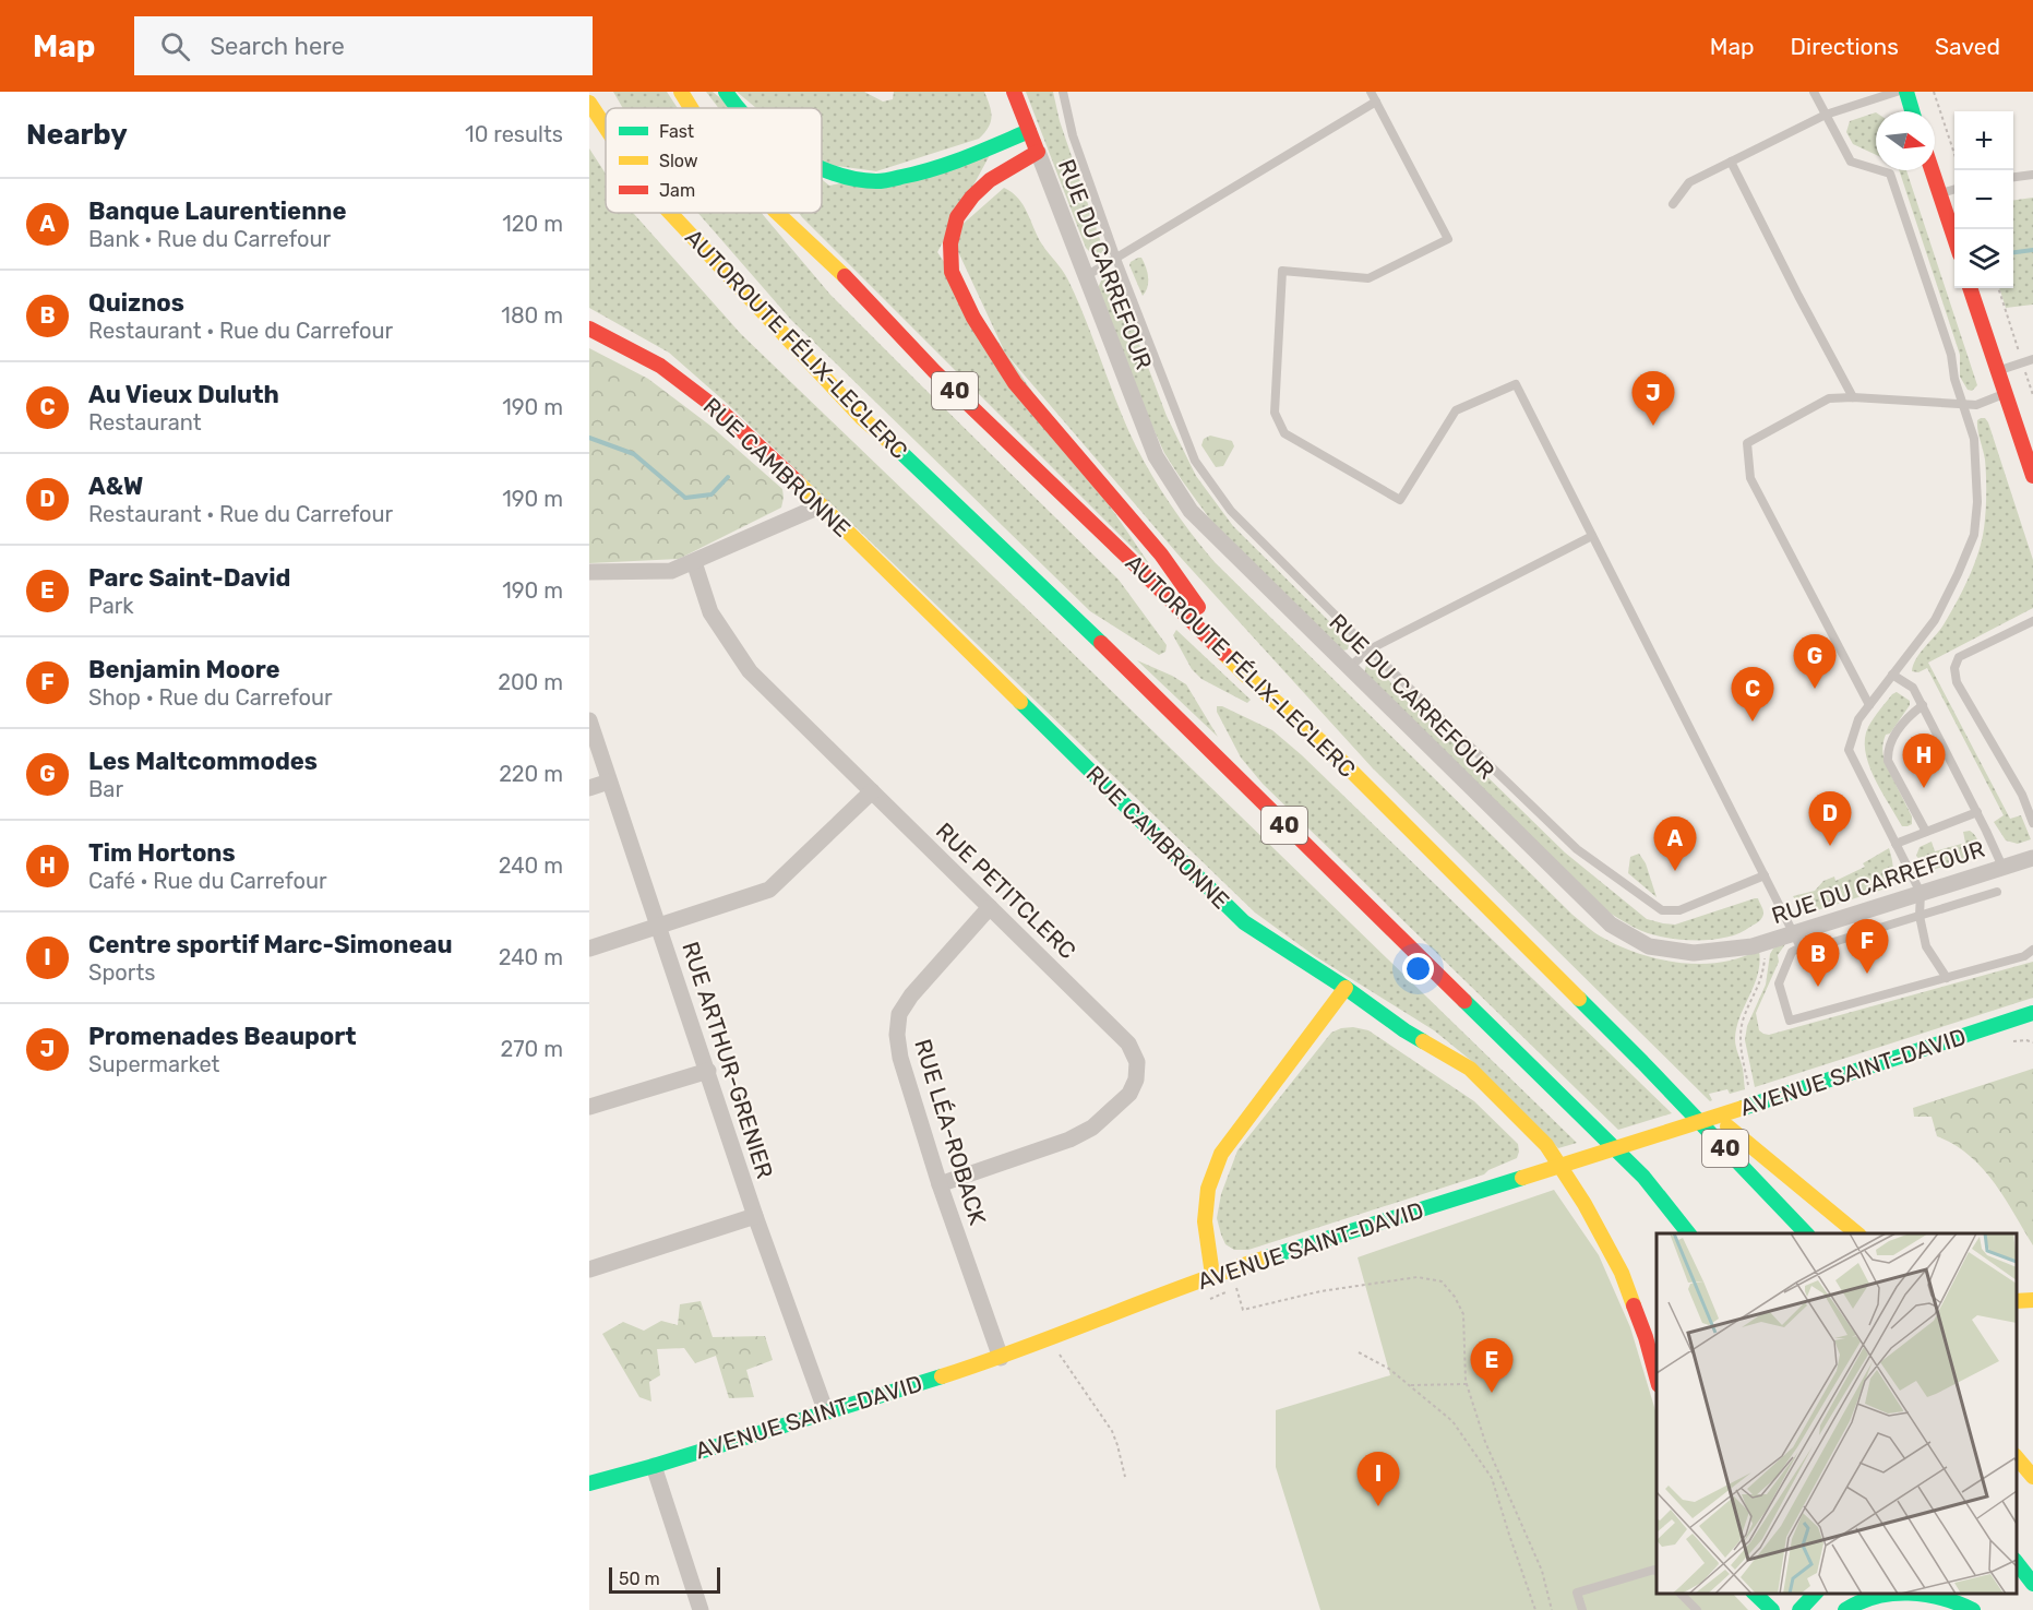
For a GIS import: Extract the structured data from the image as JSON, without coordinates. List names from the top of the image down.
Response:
{
  "streets": {
    "main road": [
      "RUE DU CARREFOUR",
      "AUTOROUTE FÉLIX-LECLERC",
      "40",
      "RUE CAMBRONNE",
      "AVENUE SAINT-DAVID"
    ],
    "street": ["RUE PETITCLERC", "RUE ARTHUR-GRENIER", "RUE LÉA-ROBACK"]
  },
  "crossings": [
    ["RUE PETITCLERC", "RUE LÉA-ROBACK"],
    ["RUE ARTHUR-GRENIER", "AVENUE SAINT-DAVID"],
    ["AVENUE SAINT-DAVID", "RUE LÉA-ROBACK"]
  ],
  "legend": ["Fast", "Slow", "Jam"],
  "scale_bar": "50 m",
  "north": "right",
  "page": {
    "header": "Map",
    "search": "Search here",
    "nav": ["Map", "Directions", "Saved"],
    "heading": ["Nearby", "10 results"],
    "map_buttons": ["+", "−"],
    "list": [
      {
        "mark": "A",
        "name": "Banque Laurentienne",
        "note": "Bank · Rue du Carrefour",
        "value": "120 m"
      },
      {
        "mark": "B",
        "name": "Quiznos",
        "note": "Restaurant · Rue du Carrefour",
        "value": "180 m"
      },
      {
        "mark": "C",
        "name": "Au Vieux Duluth",
        "note": "Restaurant",
        "value": "190 m"
      },
      {
        "mark": "D",
        "name": "A&W",
        "note": "Restaurant · Rue du Carrefour",
        "value": "190 m"
      },
      {
        "mark": "E",
        "name": "Parc Saint-David",
        "note": "Park",
        "value": "190 m"
      },
      {
        "mark": "F",
        "name": "Benjamin Moore",
        "note": "Shop · Rue du Carrefour",
        "value": "200 m"
      },
      {
        "mark": "G",
        "name": "Les Maltcommodes",
        "note": "Bar",
        "value": "220 m"
      },
      {
        "mark": "H",
        "name": "Tim Hortons",
        "note": "Café · Rue du Carrefour",
        "value": "240 m"
      },
      {
        "mark": "I",
        "name": "Centre sportif Marc-Simoneau",
        "note": "Sports",
        "value": "240 m"
      },
      {
        "mark": "J",
        "name": "Promenades Beauport",
        "note": "Supermarket",
        "value": "270 m"
      }
    ],
    "pins": [
      "J",
      "G",
      "C",
      "H",
      "D",
      "A",
      "F",
      "B",
      "E",
      "I"
    ],
    "scale": "50 m"
  }
}
